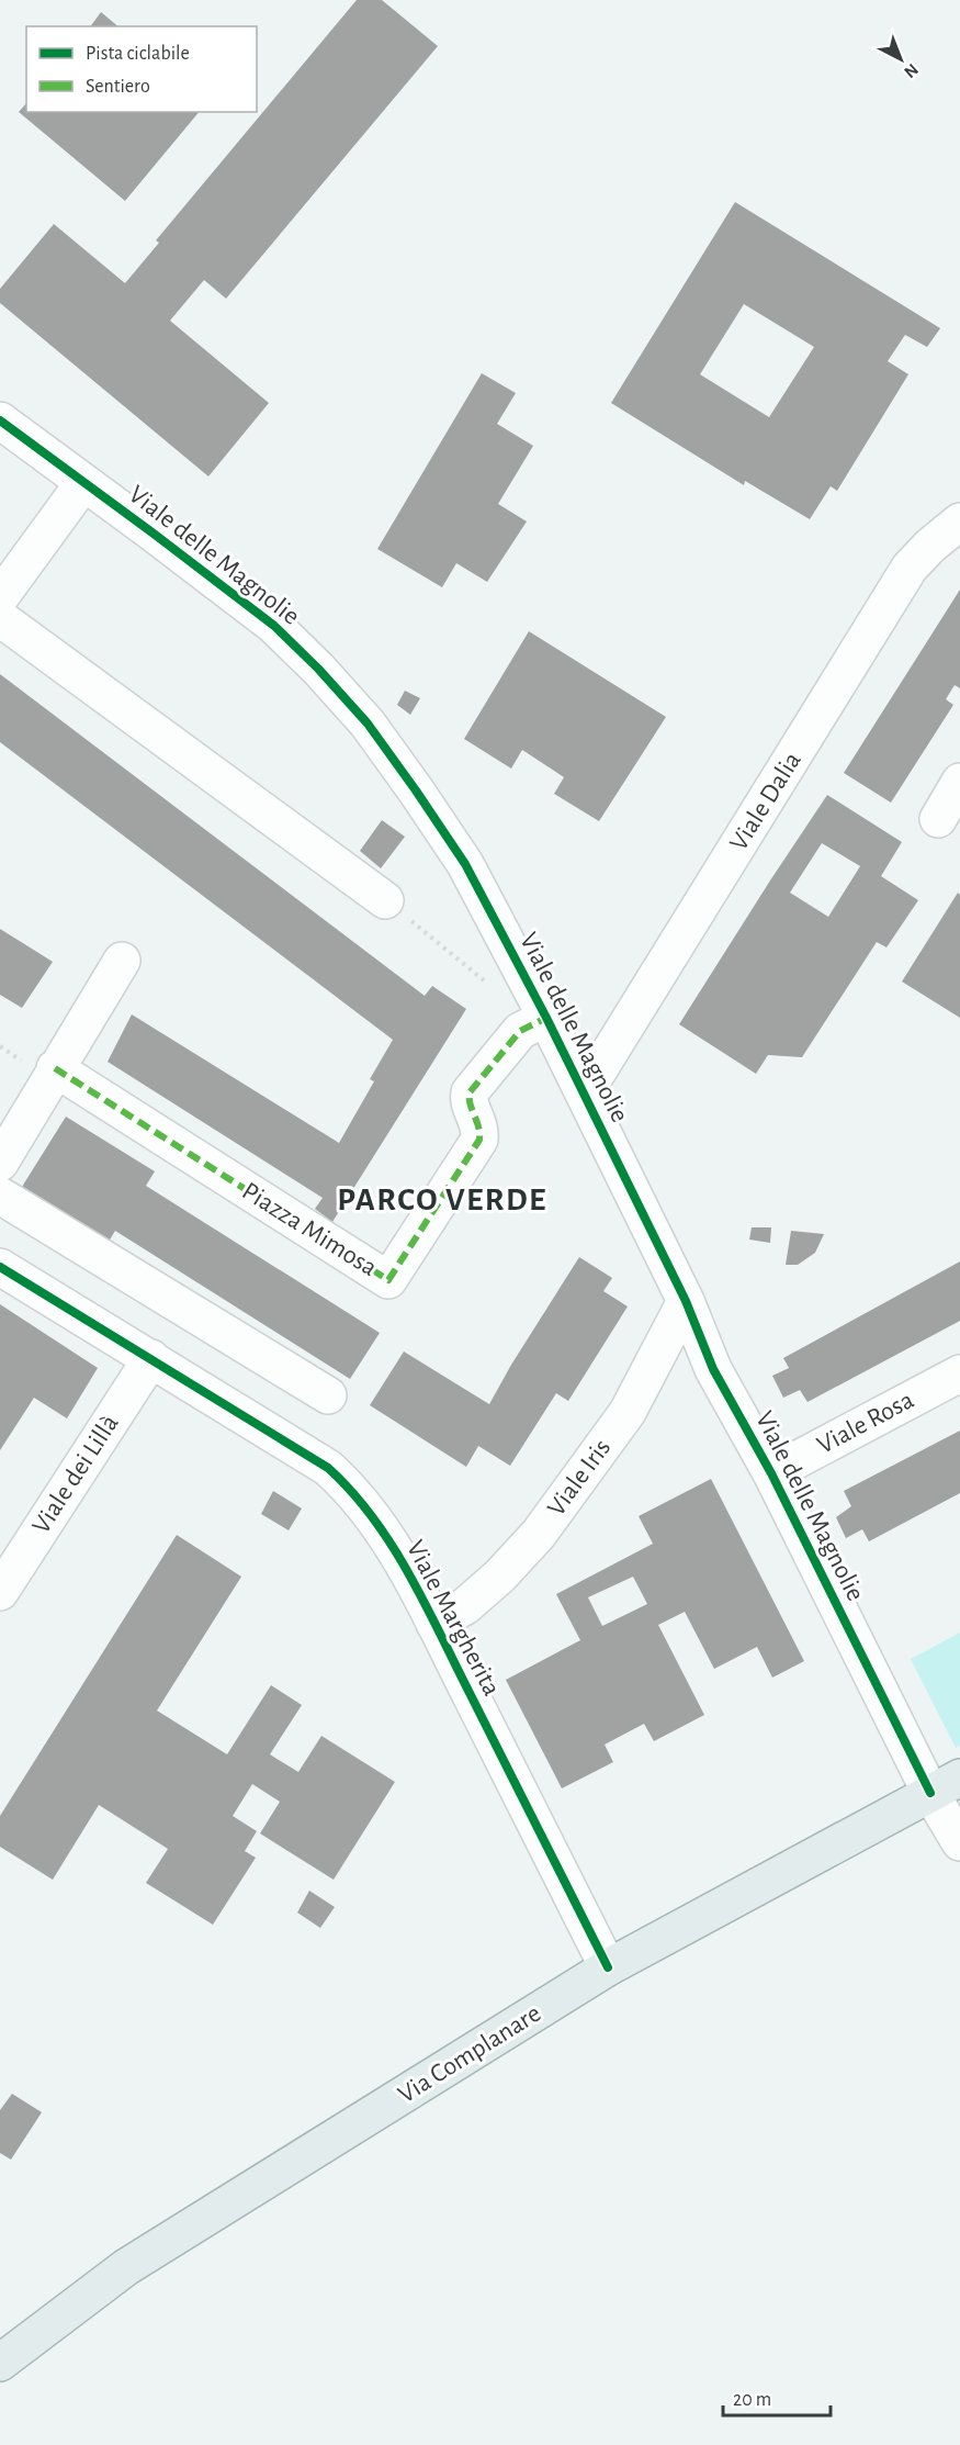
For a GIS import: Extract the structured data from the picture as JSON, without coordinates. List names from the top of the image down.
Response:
{
  "streets": {
    "main road": ["Via Complanare"],
    "street": [
      "Viale delle Magnolie",
      "Viale Dalia",
      "Piazza Mimosa",
      "Viale Rosa",
      "Viale dei Lillà",
      "Viale Iris",
      "Viale Margherita"
    ]
  },
  "crossings": [
    ["Viale delle Magnolie", "Viale Dalia"],
    ["Viale delle Magnolie", "Piazza Mimosa"],
    ["Viale delle Magnolie", "Viale Rosa"],
    ["Viale delle Magnolie", "Viale Iris"],
    ["Viale delle Magnolie", "Via Complanare"],
    ["Viale dei Lillà", "Viale Margherita"],
    ["Viale Iris", "Viale Margherita"],
    ["Viale Margherita", "Via Complanare"]
  ],
  "districts": ["PARCO VERDE"],
  "legend": ["Pista ciclabile", "Sentiero"],
  "scale_bar": "20 m",
  "north": "bottom right"
}
